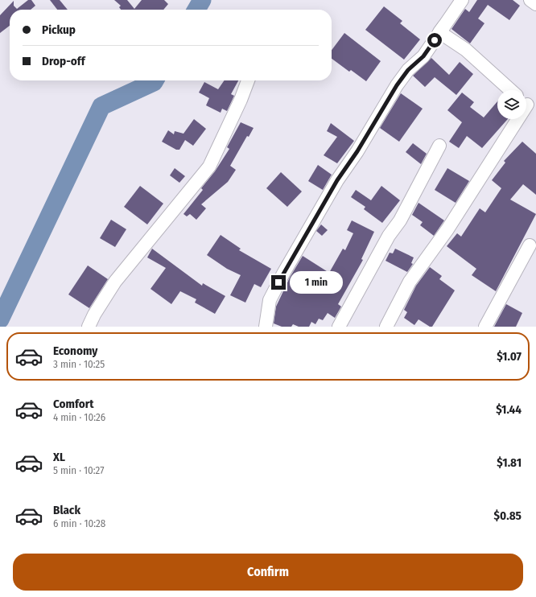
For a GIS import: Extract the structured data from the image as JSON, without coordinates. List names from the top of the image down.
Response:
{
  "page": {
    "banner": ["Pickup", "Drop-off"],
    "bubble": "1 min",
    "list": [
      {
        "name": "Economy",
        "note": "3 min · 10:25",
        "value": "$1.07"
      },
      {
        "name": "Comfort",
        "note": "4 min · 10:26",
        "value": "$1.44"
      },
      {
        "name": "XL",
        "note": "5 min · 10:27",
        "value": "$1.81"
      },
      {
        "name": "Black",
        "note": "6 min · 10:28",
        "value": "$0.85"
      }
    ],
    "buttons": "Confirm"
  }
}
